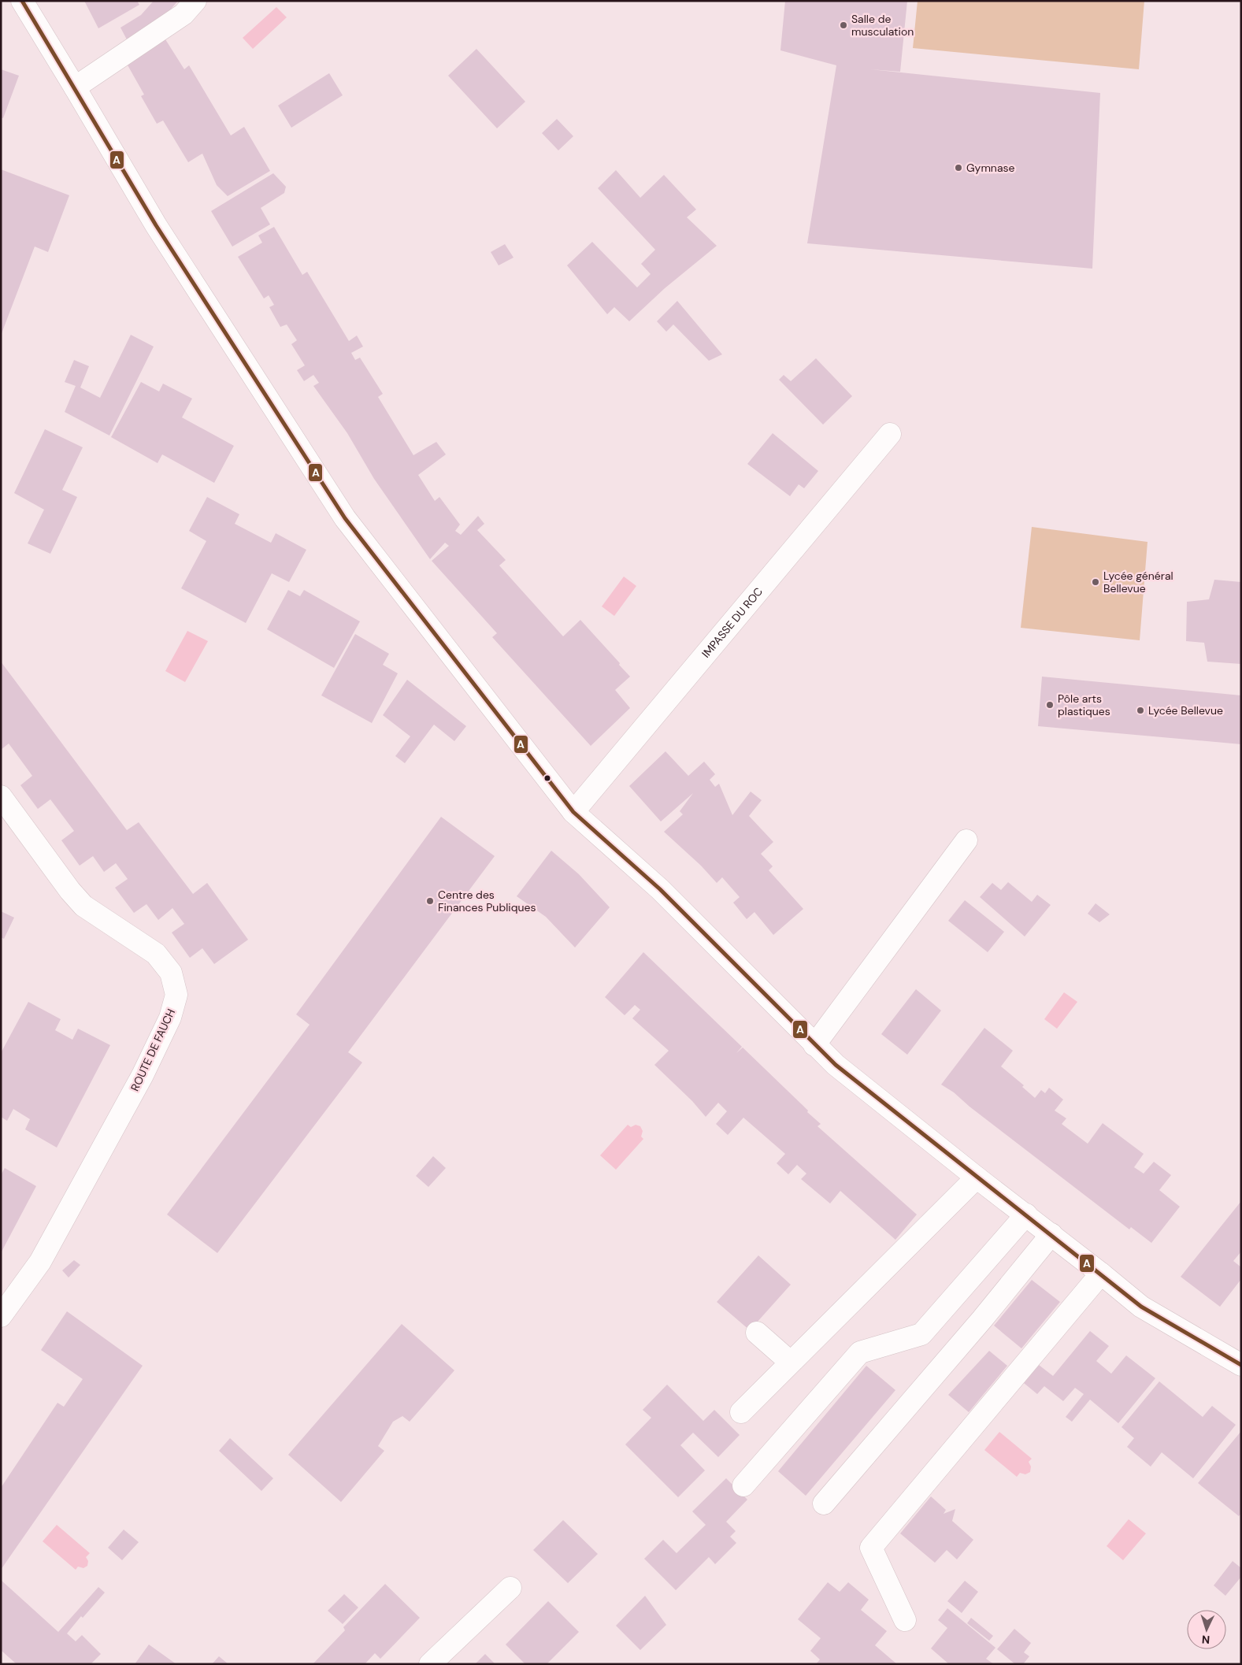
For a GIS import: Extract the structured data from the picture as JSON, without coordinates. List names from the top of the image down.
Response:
{
  "streets": {
    "street": ["IMPASSE DU ROC", "ROUTE DE FAUCH"]
  },
  "places": [
    "Salle de musculation",
    "Gymnase",
    "Lycée général Bellevue",
    "Pôle arts plastiques",
    "Lycée Bellevue",
    "Centre des Finances Publiques"
  ],
  "lines": ["transit line A"],
  "north": "bottom"
}
